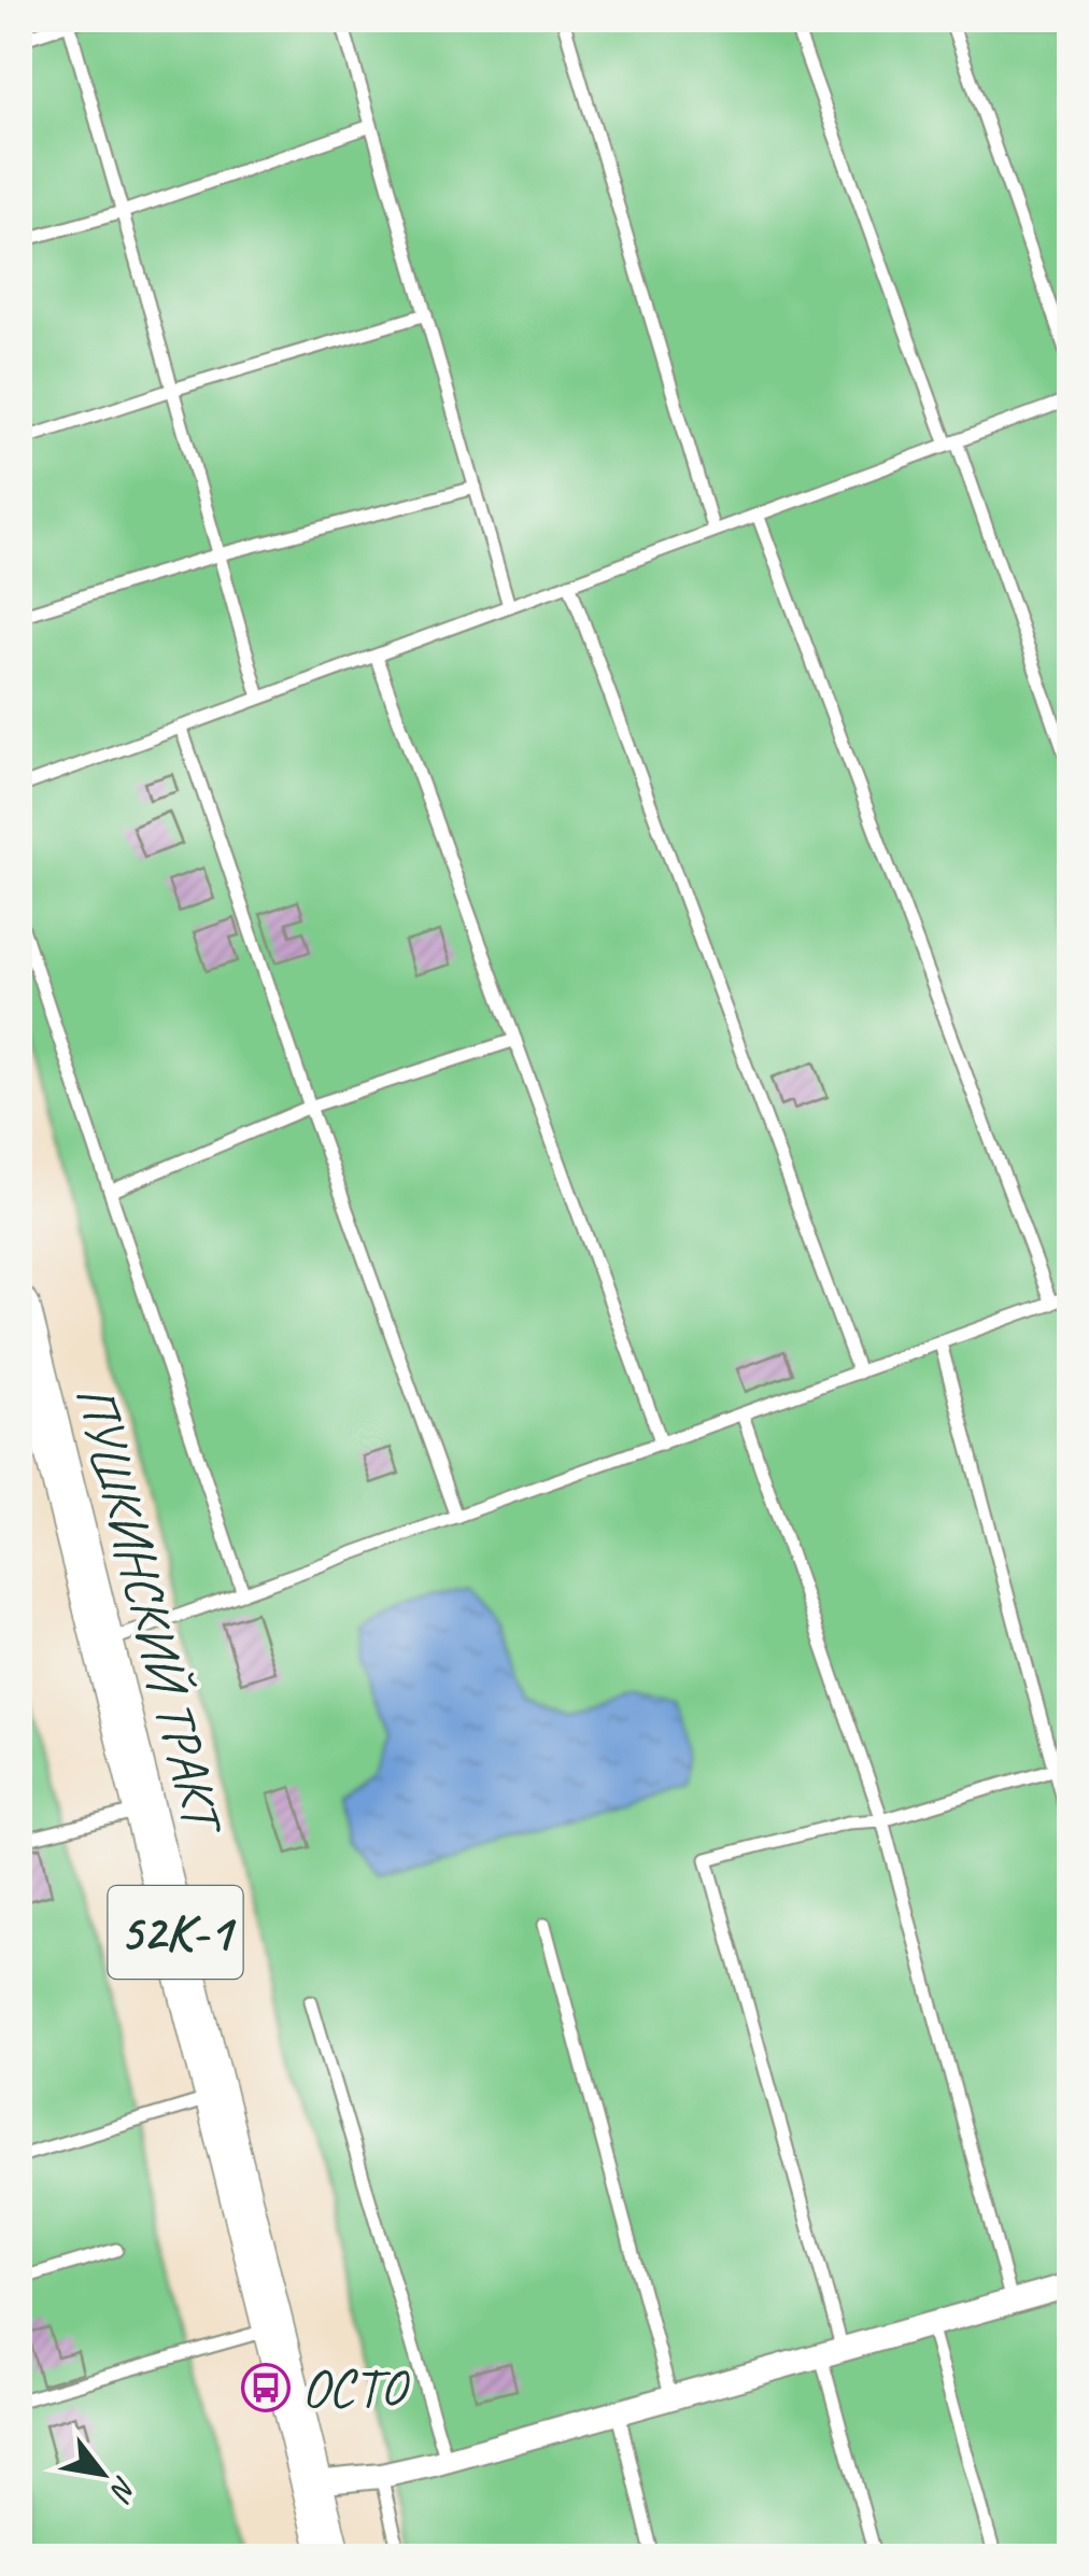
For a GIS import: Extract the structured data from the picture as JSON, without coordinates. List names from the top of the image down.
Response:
{
  "streets": {
    "main road": ["ПУШКИНСКИЙ ТРАКТ", "52К-1"]
  },
  "places": {
    "bus stop": ["ОСТО"]
  },
  "north": "bottom right"
}
